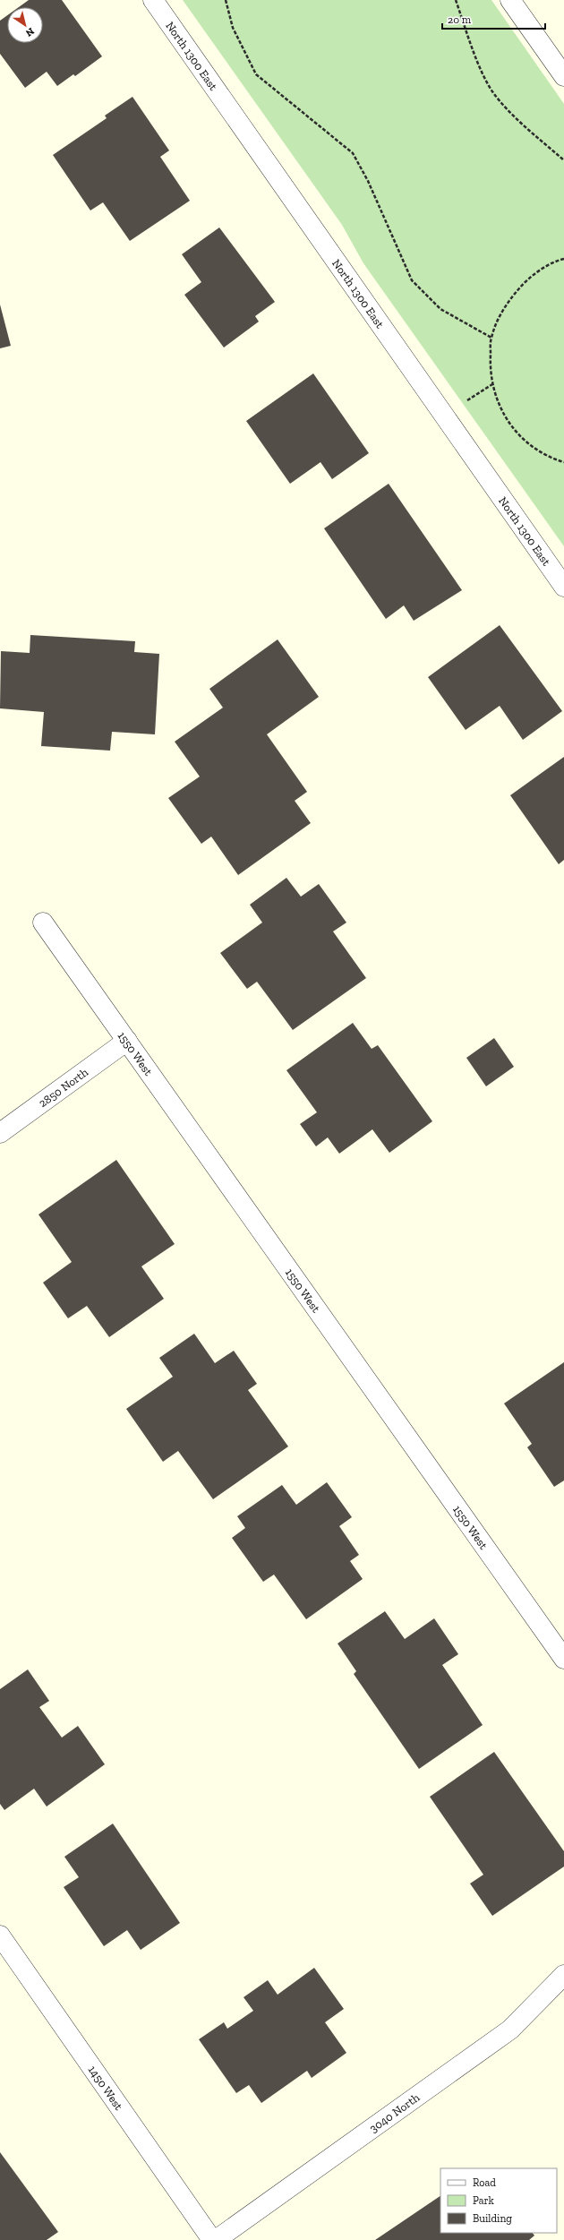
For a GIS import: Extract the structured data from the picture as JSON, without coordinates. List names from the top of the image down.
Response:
{
  "streets": {
    "street": [
      "North 1300 East",
      "1550 West",
      "2850 North",
      "1450 West",
      "3040 North"
    ]
  },
  "crossings": [
    ["1550 West", "2850 North"]
  ],
  "legend": ["Road", "Park", "Building"],
  "scale_bar": "20 m",
  "north": "bottom right"
}
